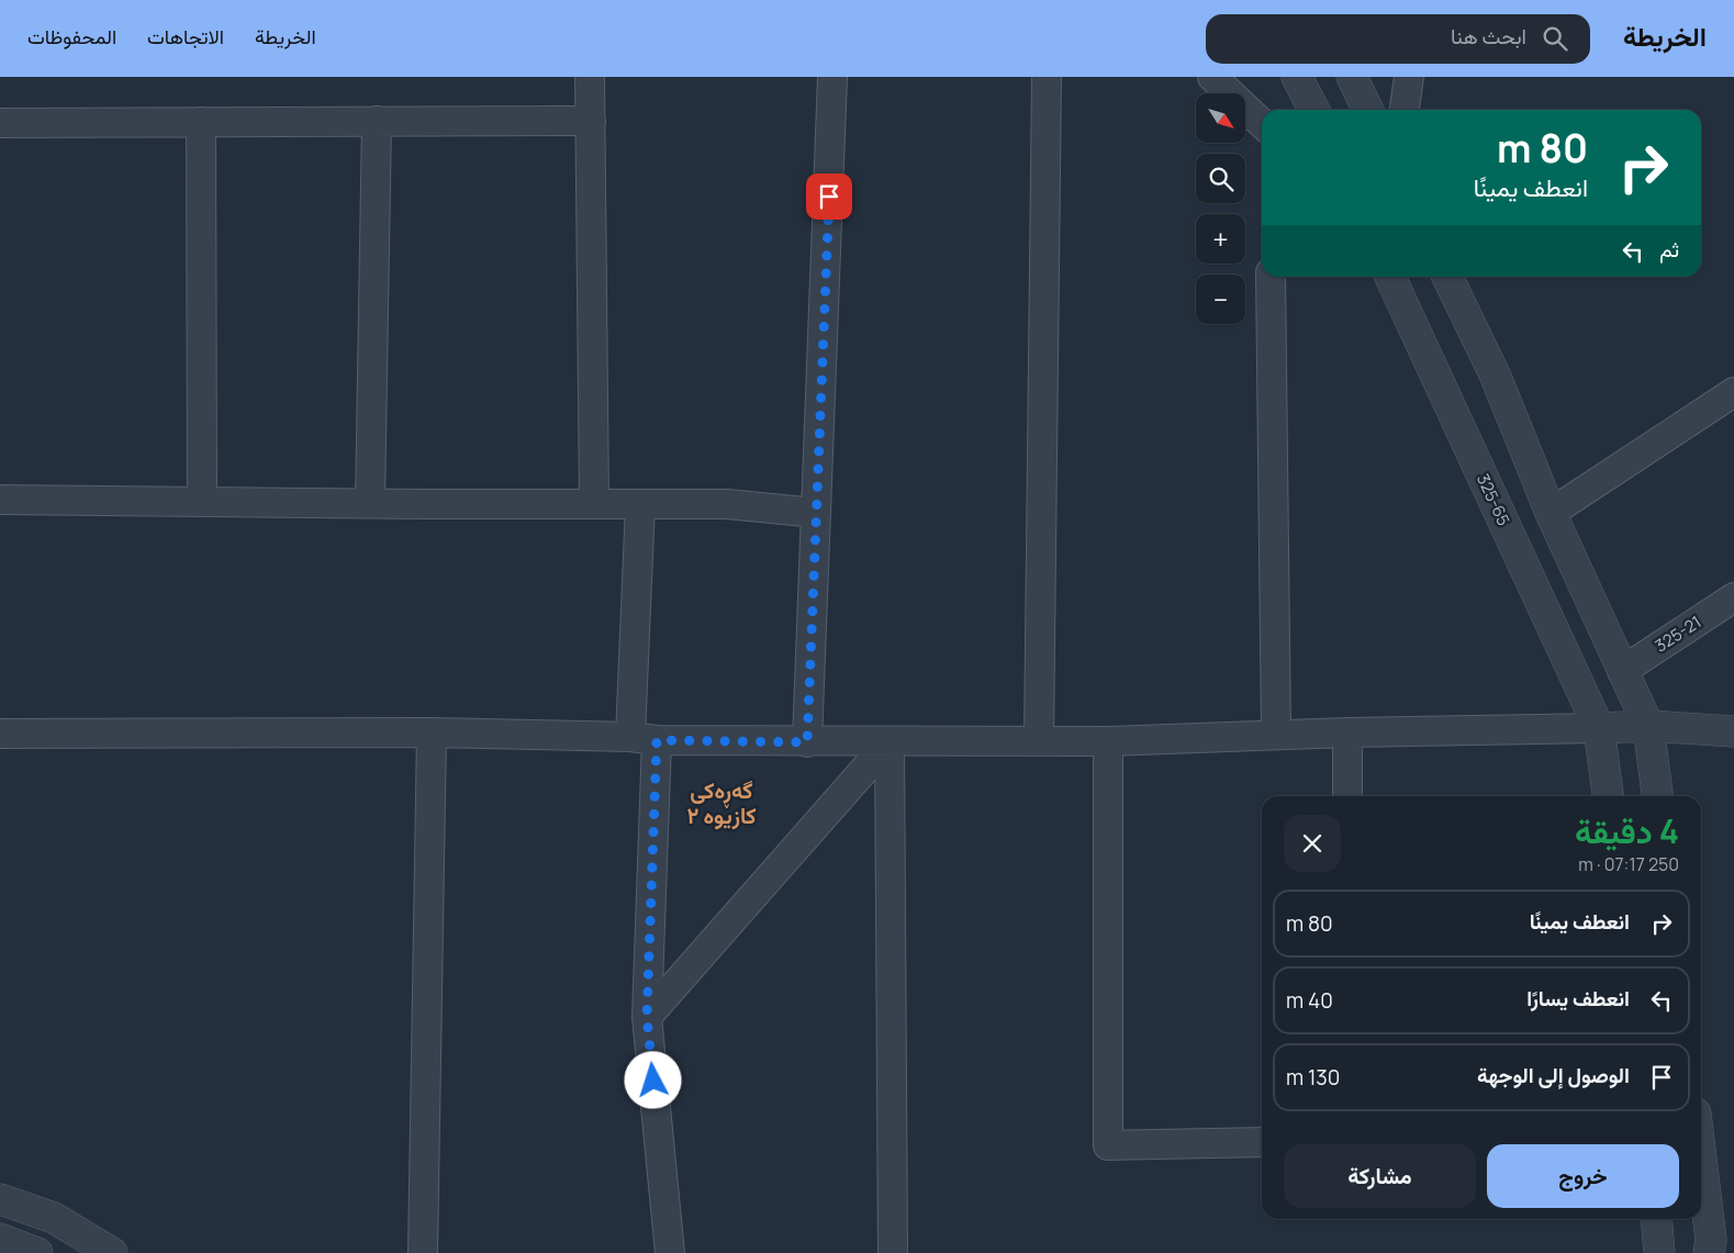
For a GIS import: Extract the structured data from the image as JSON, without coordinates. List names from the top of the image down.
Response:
{
  "streets": {
    "street": ["325-65", "325-21"]
  },
  "districts": ["گەڕەکی کازیوە ٢"],
  "north": "bottom right",
  "page": {
    "header": "الخريطة",
    "search": "ابحث هنا",
    "nav": ["الخريطة", "الاتجاهات", "المحفوظات"],
    "map_buttons": ["+", "−"],
    "turn": ["80 m", "انعطف يمينًا"],
    "then": "ثم",
    "heading": ["4 دقيقة", "250 m · 07:17"],
    "list": [
      {
        "name": "انعطف يمينًا",
        "value": "80 m"
      },
      {
        "name": "انعطف يسارًا",
        "value": "40 m"
      },
      {
        "name": "الوصول إلى الوجهة",
        "value": "130 m"
      }
    ],
    "buttons": ["خروج", "مشاركة"]
  }
}
